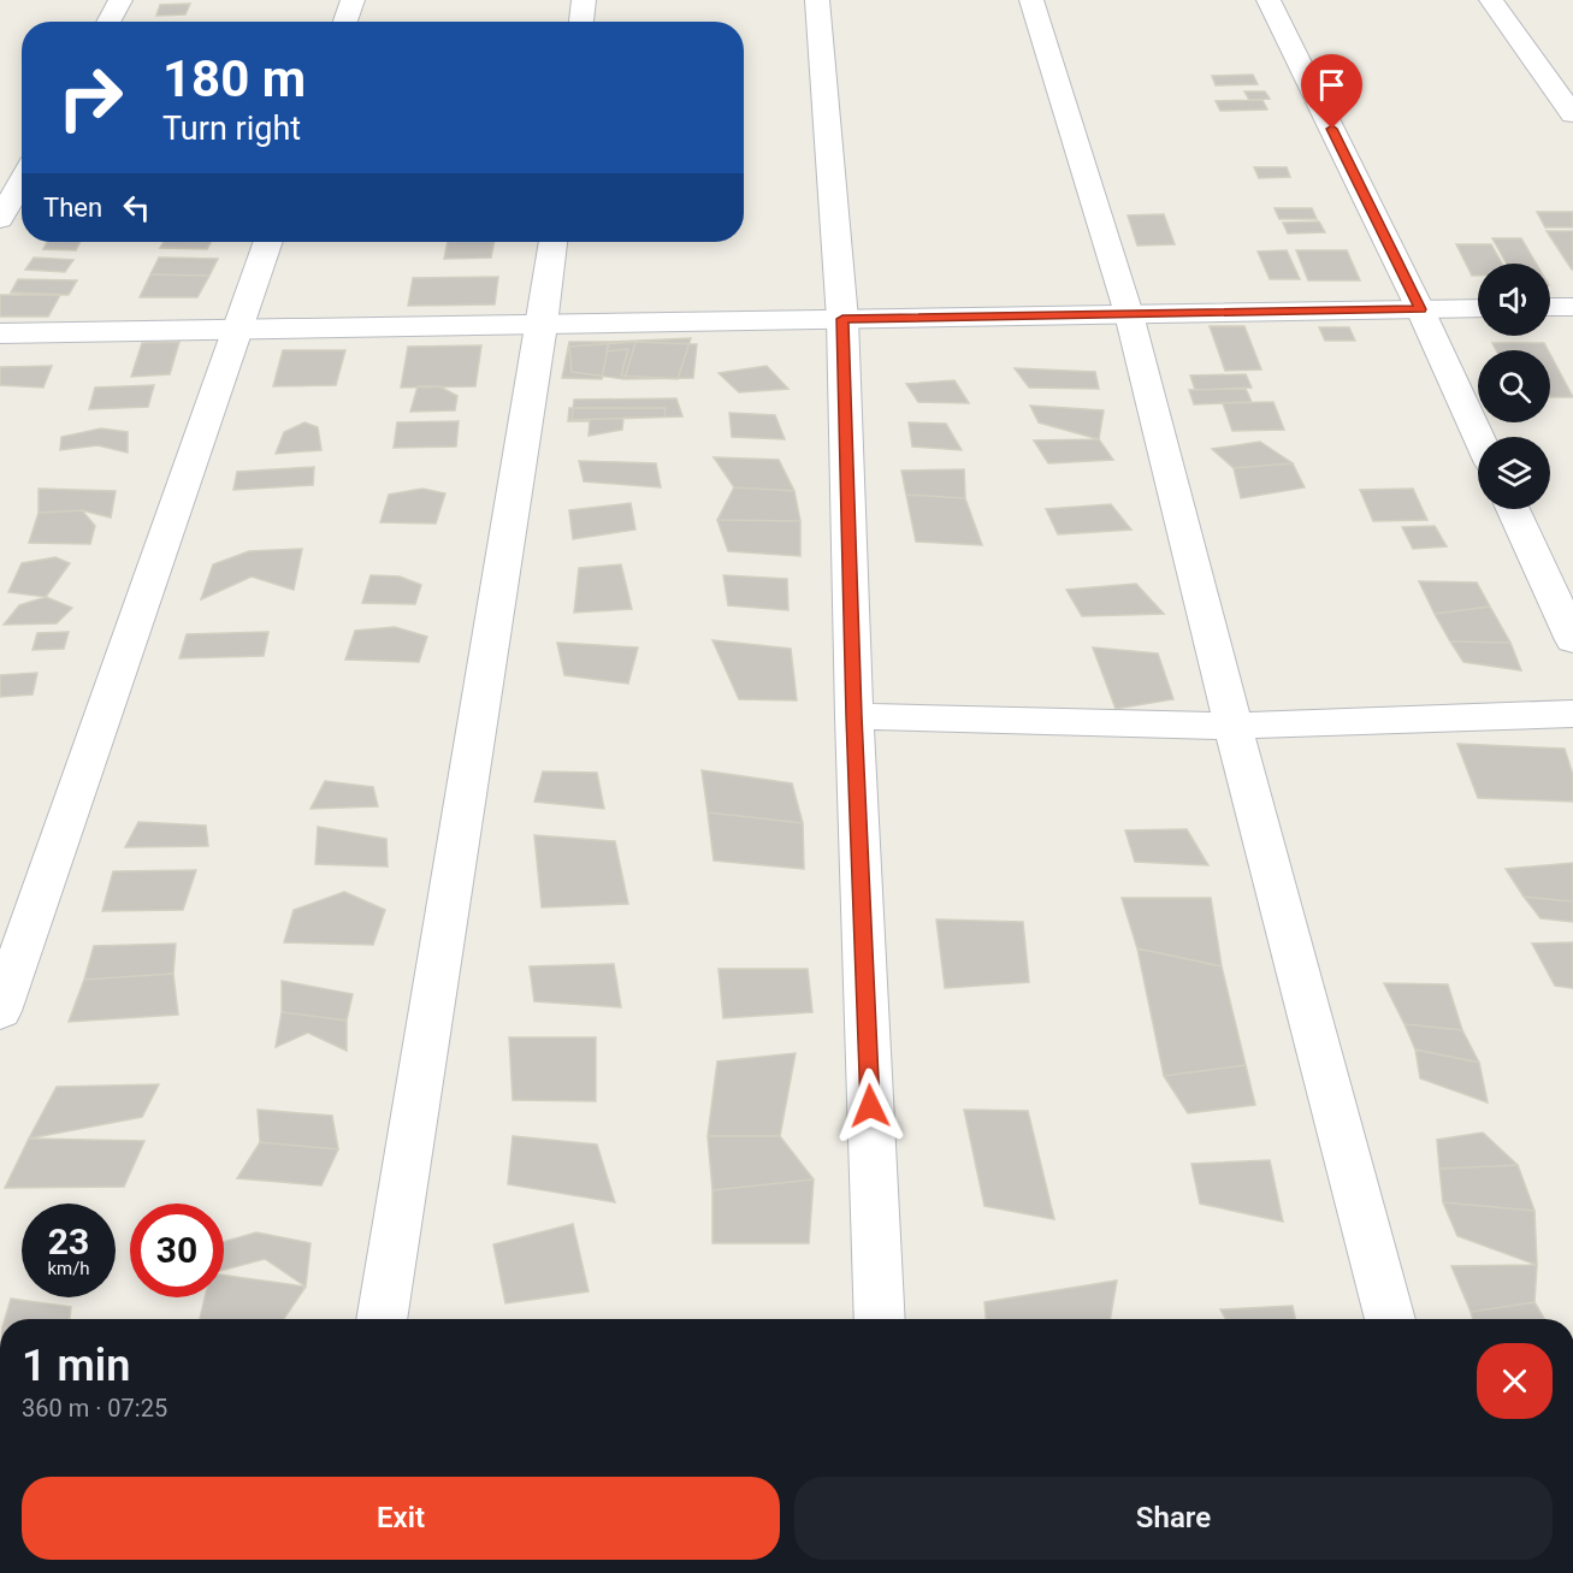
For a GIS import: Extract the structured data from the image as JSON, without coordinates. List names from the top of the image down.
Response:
{
  "page": {
    "turn": ["180 m", "Turn right"],
    "then": "Then",
    "speed": "23 km/h",
    "limit": "30",
    "heading": ["1 min", "360 m · 07:25"],
    "buttons": ["Exit", "Share"]
  }
}
